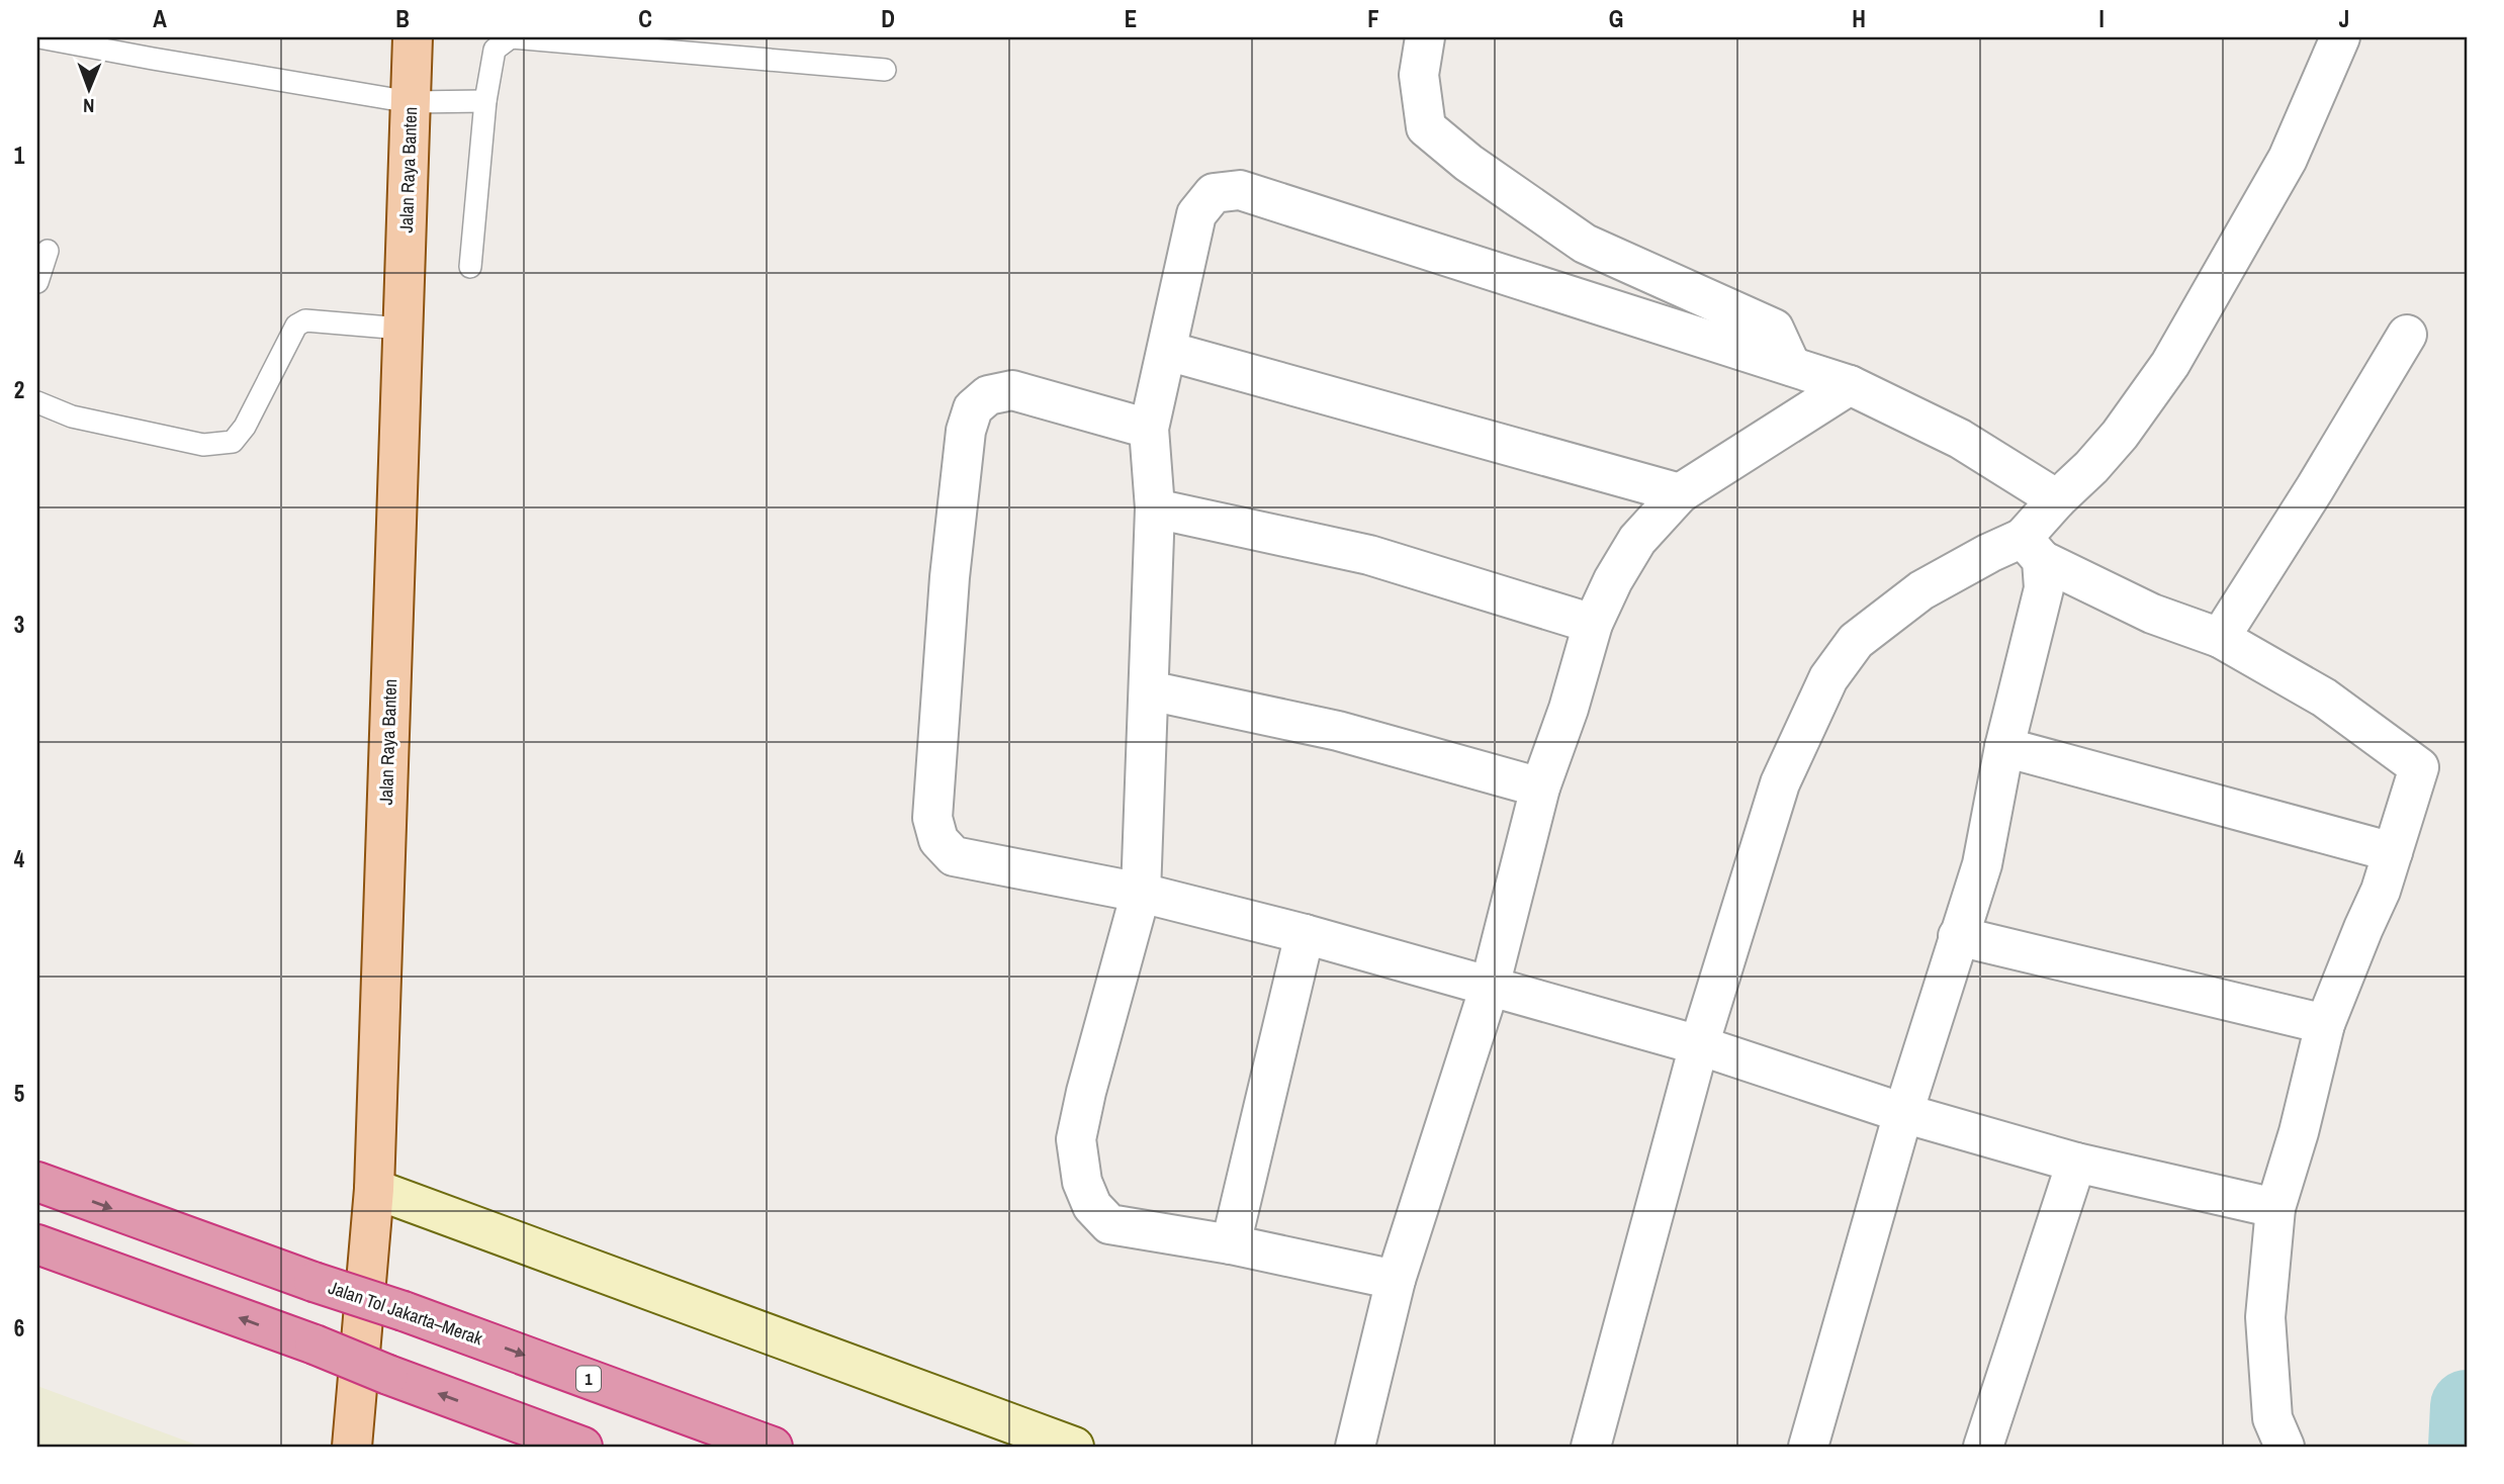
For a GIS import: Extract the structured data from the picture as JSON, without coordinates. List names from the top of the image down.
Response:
{
  "streets": {
    "highway": ["Jalan Tol Jakarta–Merak", "1"],
    "main road": ["Jalan Raya Banten"]
  },
  "north": "bottom",
  "grid": {
    "columns": [
      "A",
      "B",
      "C",
      "D",
      "E",
      "F",
      "G",
      "H",
      "I",
      "J"
    ],
    "rows": [
      "1",
      "2",
      "3",
      "4",
      "5",
      "6"
    ]
  }
}
